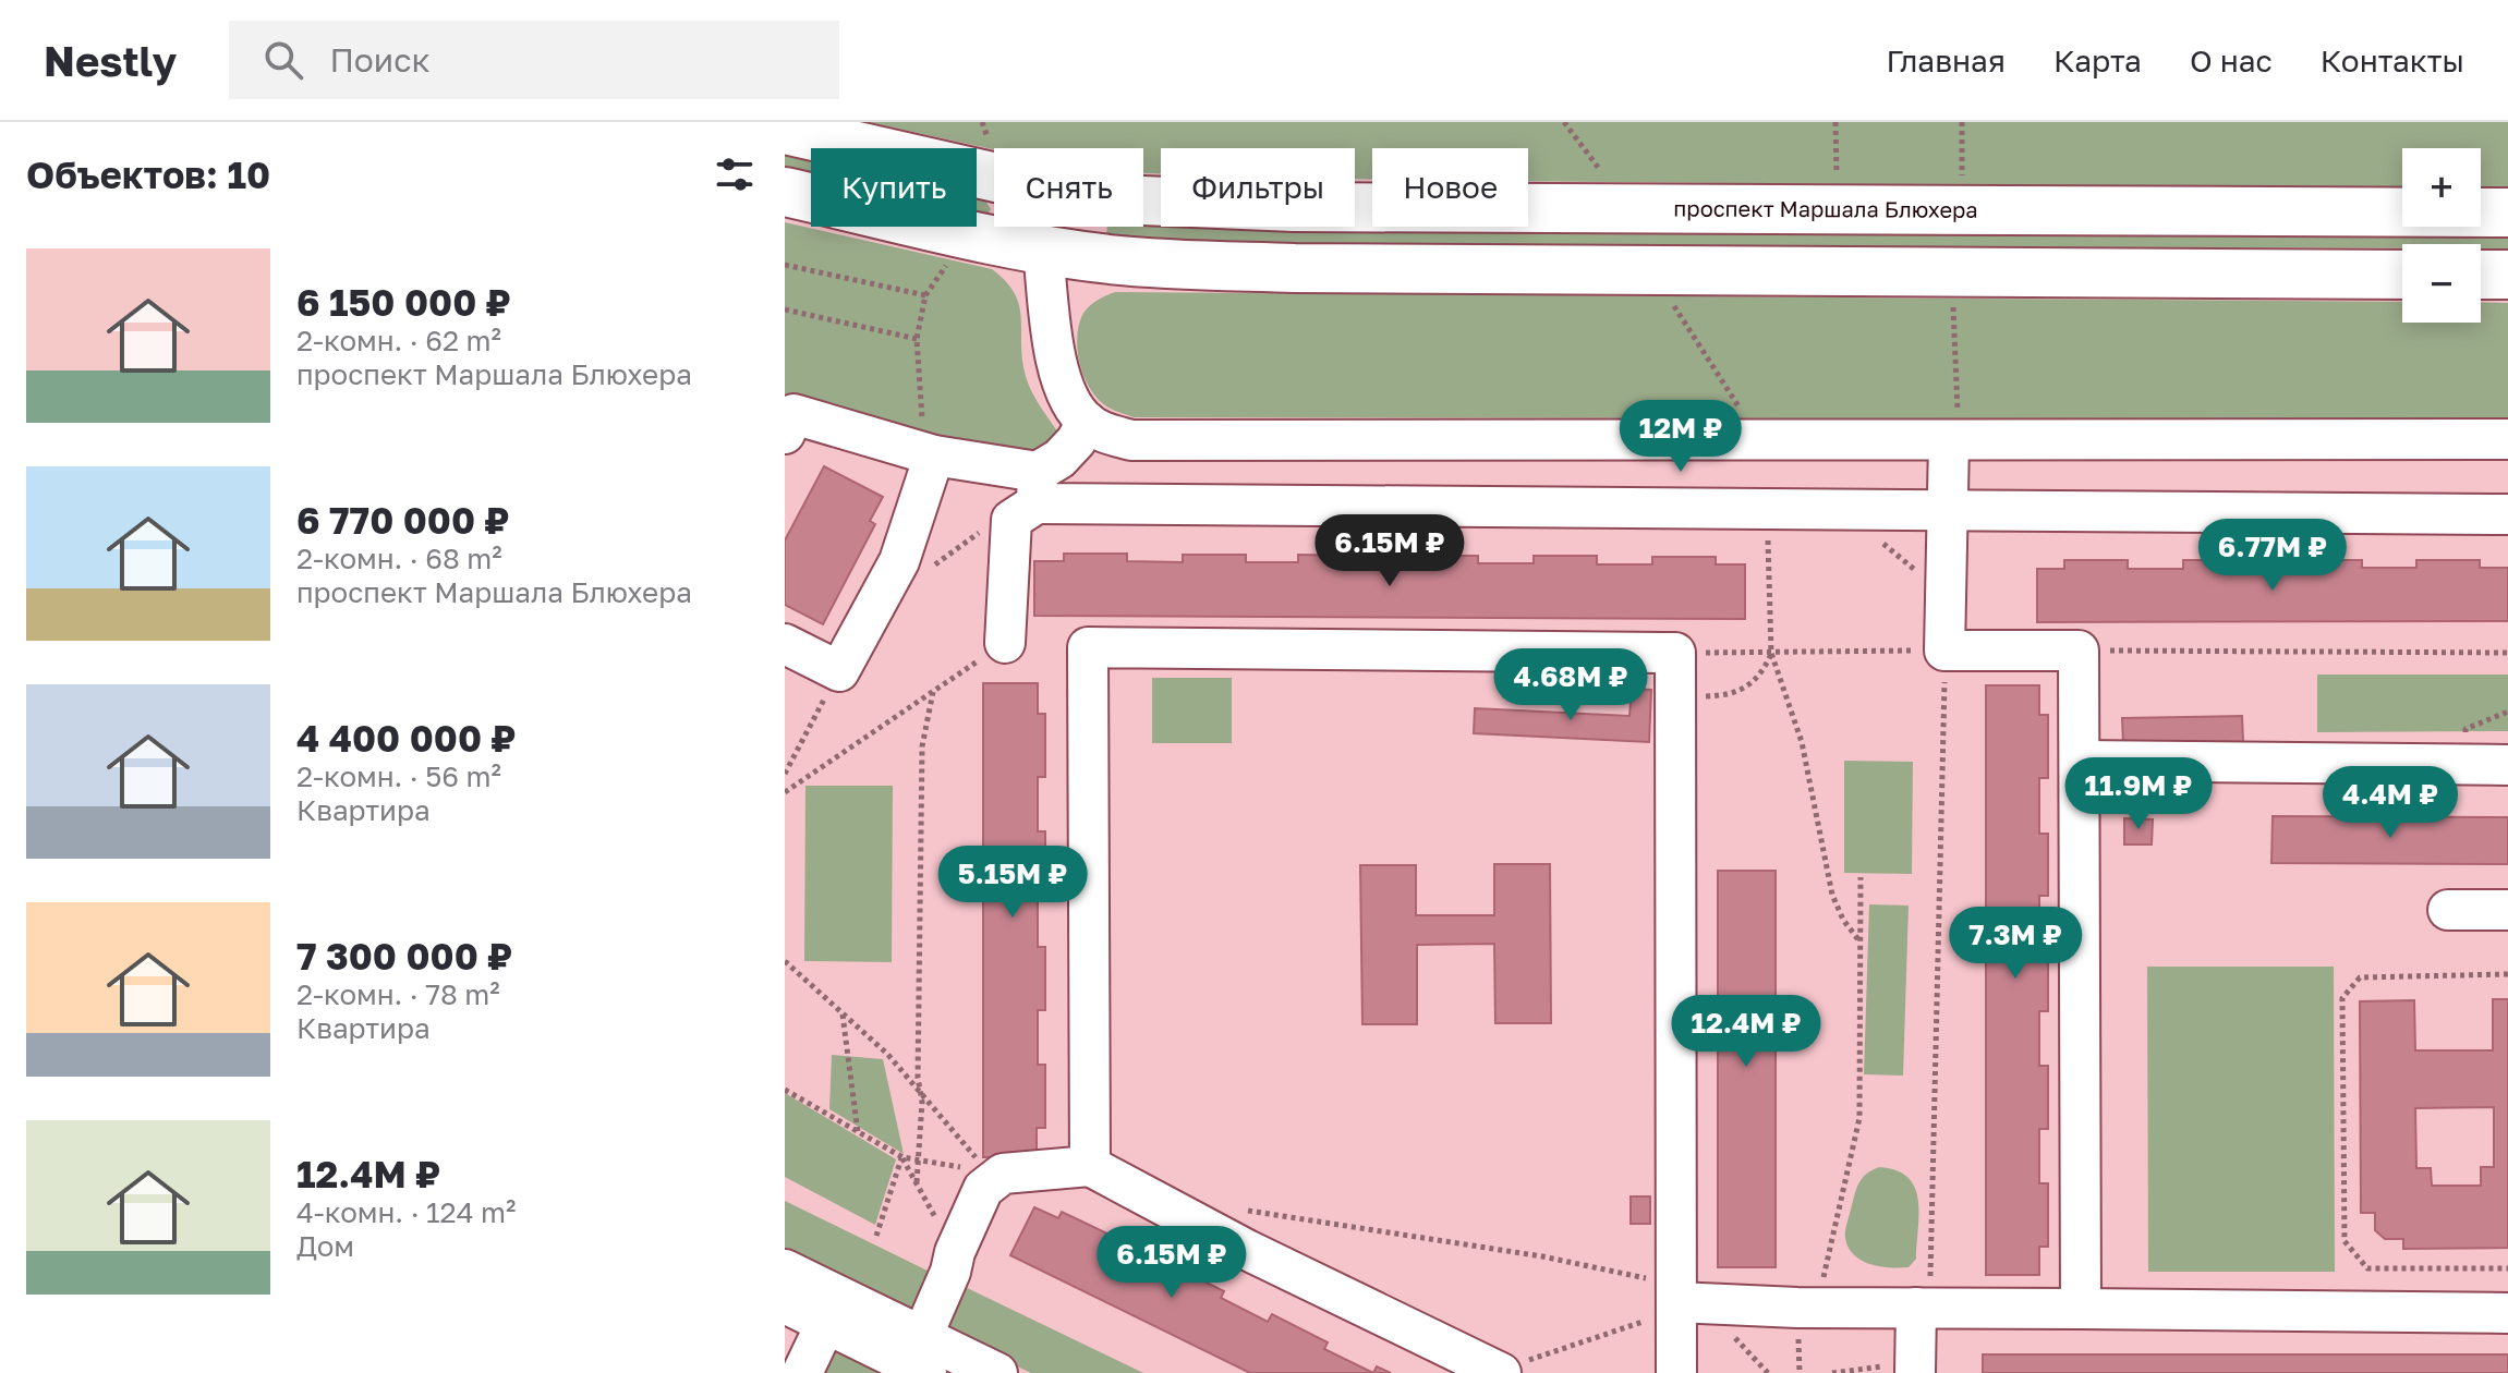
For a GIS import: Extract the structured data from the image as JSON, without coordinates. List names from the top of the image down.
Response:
{
  "streets": {
    "main road": ["проспект Маршала Блюхера"]
  },
  "page": {
    "header": "Nestly",
    "search": "Поиск",
    "nav": [
      "Главная",
      "Карта",
      "О нас",
      "Контакты"
    ],
    "heading": "Объектов: 10",
    "map_buttons": ["+", "−"],
    "chip": [
      "Купить",
      "Снять",
      "Фильтры",
      "Новое"
    ],
    "list": [
      {
        "name": "6 150 000 ₽",
        "note": "2-комн. · 62 m² · проспект Маршала Блюхера"
      },
      {
        "name": "6 770 000 ₽",
        "note": "2-комн. · 68 m² · проспект Маршала Блюхера"
      },
      {
        "name": "4 400 000 ₽",
        "note": "2-комн. · 56 m² · Квартира"
      },
      {
        "name": "7 300 000 ₽",
        "note": "2-комн. · 78 m² · Квартира"
      },
      {
        "name": "12.4M ₽",
        "note": "4-комн. · 124 m² · Дом"
      }
    ],
    "price": [
      "12M ₽",
      "6.15M ₽",
      "6.77M ₽",
      "4.68M ₽",
      "11.9M ₽",
      "4.4M ₽",
      "5.15M ₽",
      "7.3M ₽",
      "12.4M ₽",
      "6.15M ₽"
    ]
  }
}
